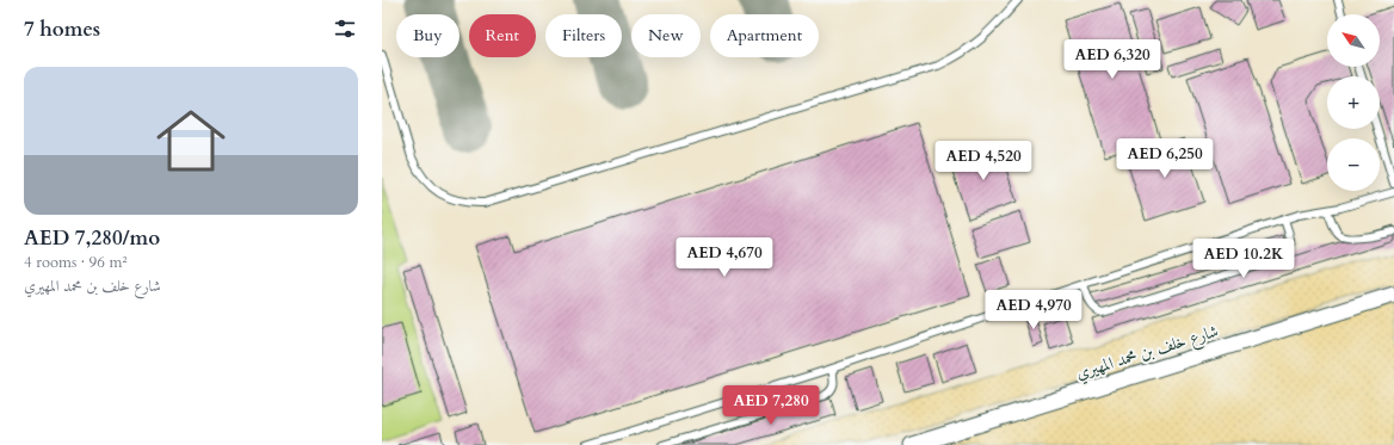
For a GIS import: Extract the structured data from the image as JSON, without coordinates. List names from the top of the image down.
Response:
{
  "streets": {
    "street": ["شارع خلف بن محمد المهيري"]
  },
  "north": "top left",
  "page": {
    "heading": "7 homes",
    "map_buttons": ["+", "−"],
    "chip": [
      "Buy",
      "Rent",
      "Filters",
      "New",
      "Apartment"
    ],
    "price": [
      "AED 6,320",
      "AED 6,250",
      "AED 4,520",
      "AED 4,670",
      "AED 10.2K",
      "AED 4,970",
      "AED 7,280"
    ],
    "list": [
      {
        "name": "AED 7,280/mo",
        "note": "4 rooms · 96 m² · شارع خلف بن محمد المهيري"
      }
    ]
  }
}
